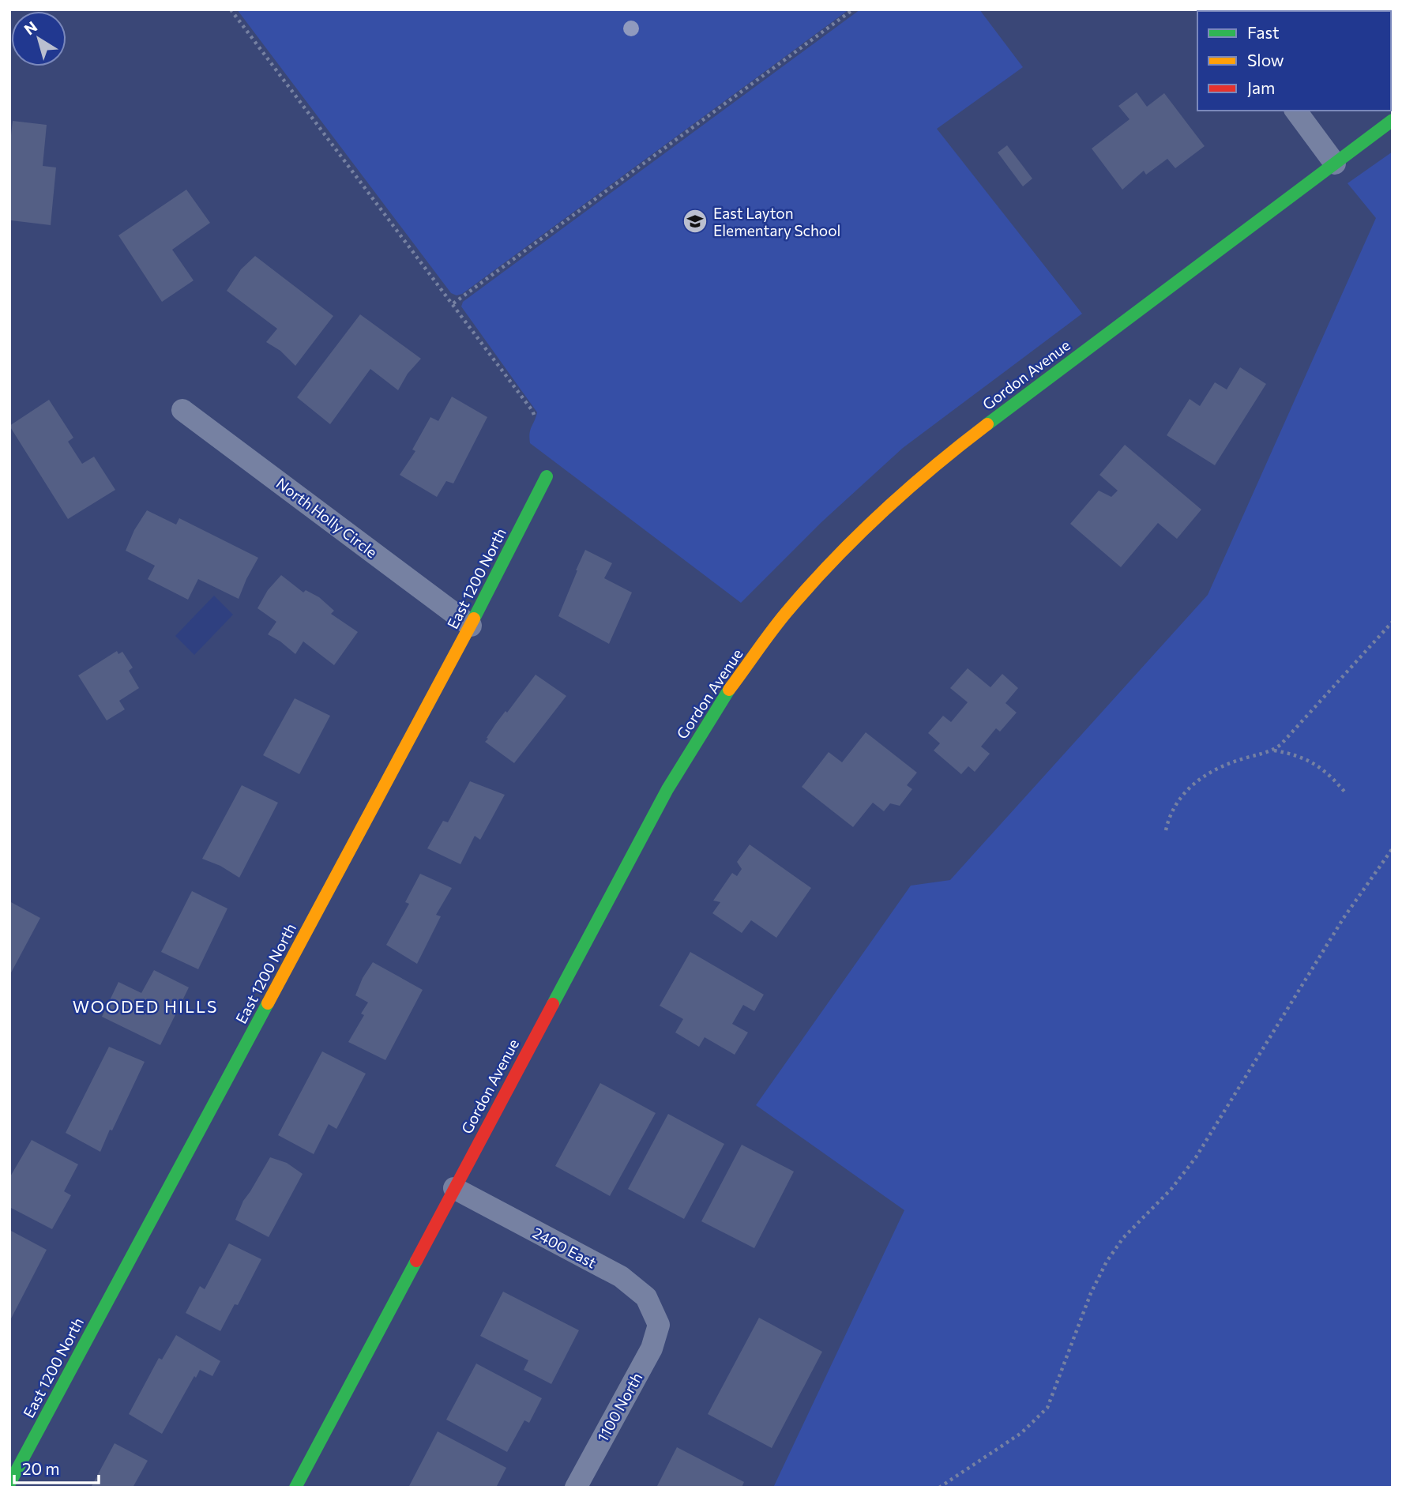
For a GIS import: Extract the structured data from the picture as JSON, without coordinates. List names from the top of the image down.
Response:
{
  "streets": {
    "main road": ["Gordon Avenue", "East 1200 North"],
    "street": ["North Holly Circle", "2400 East", "1100 North"]
  },
  "crossings": [
    ["Gordon Avenue", "2400 East"],
    ["North Holly Circle", "East 1200 North"],
    ["2400 East", "1100 North"]
  ],
  "districts": ["WOODED HILLS"],
  "places": {
    "school or university": ["East Layton Elementary School"]
  },
  "legend": ["Fast", "Slow", "Jam"],
  "scale_bar": "20 m",
  "north": "top left"
}
